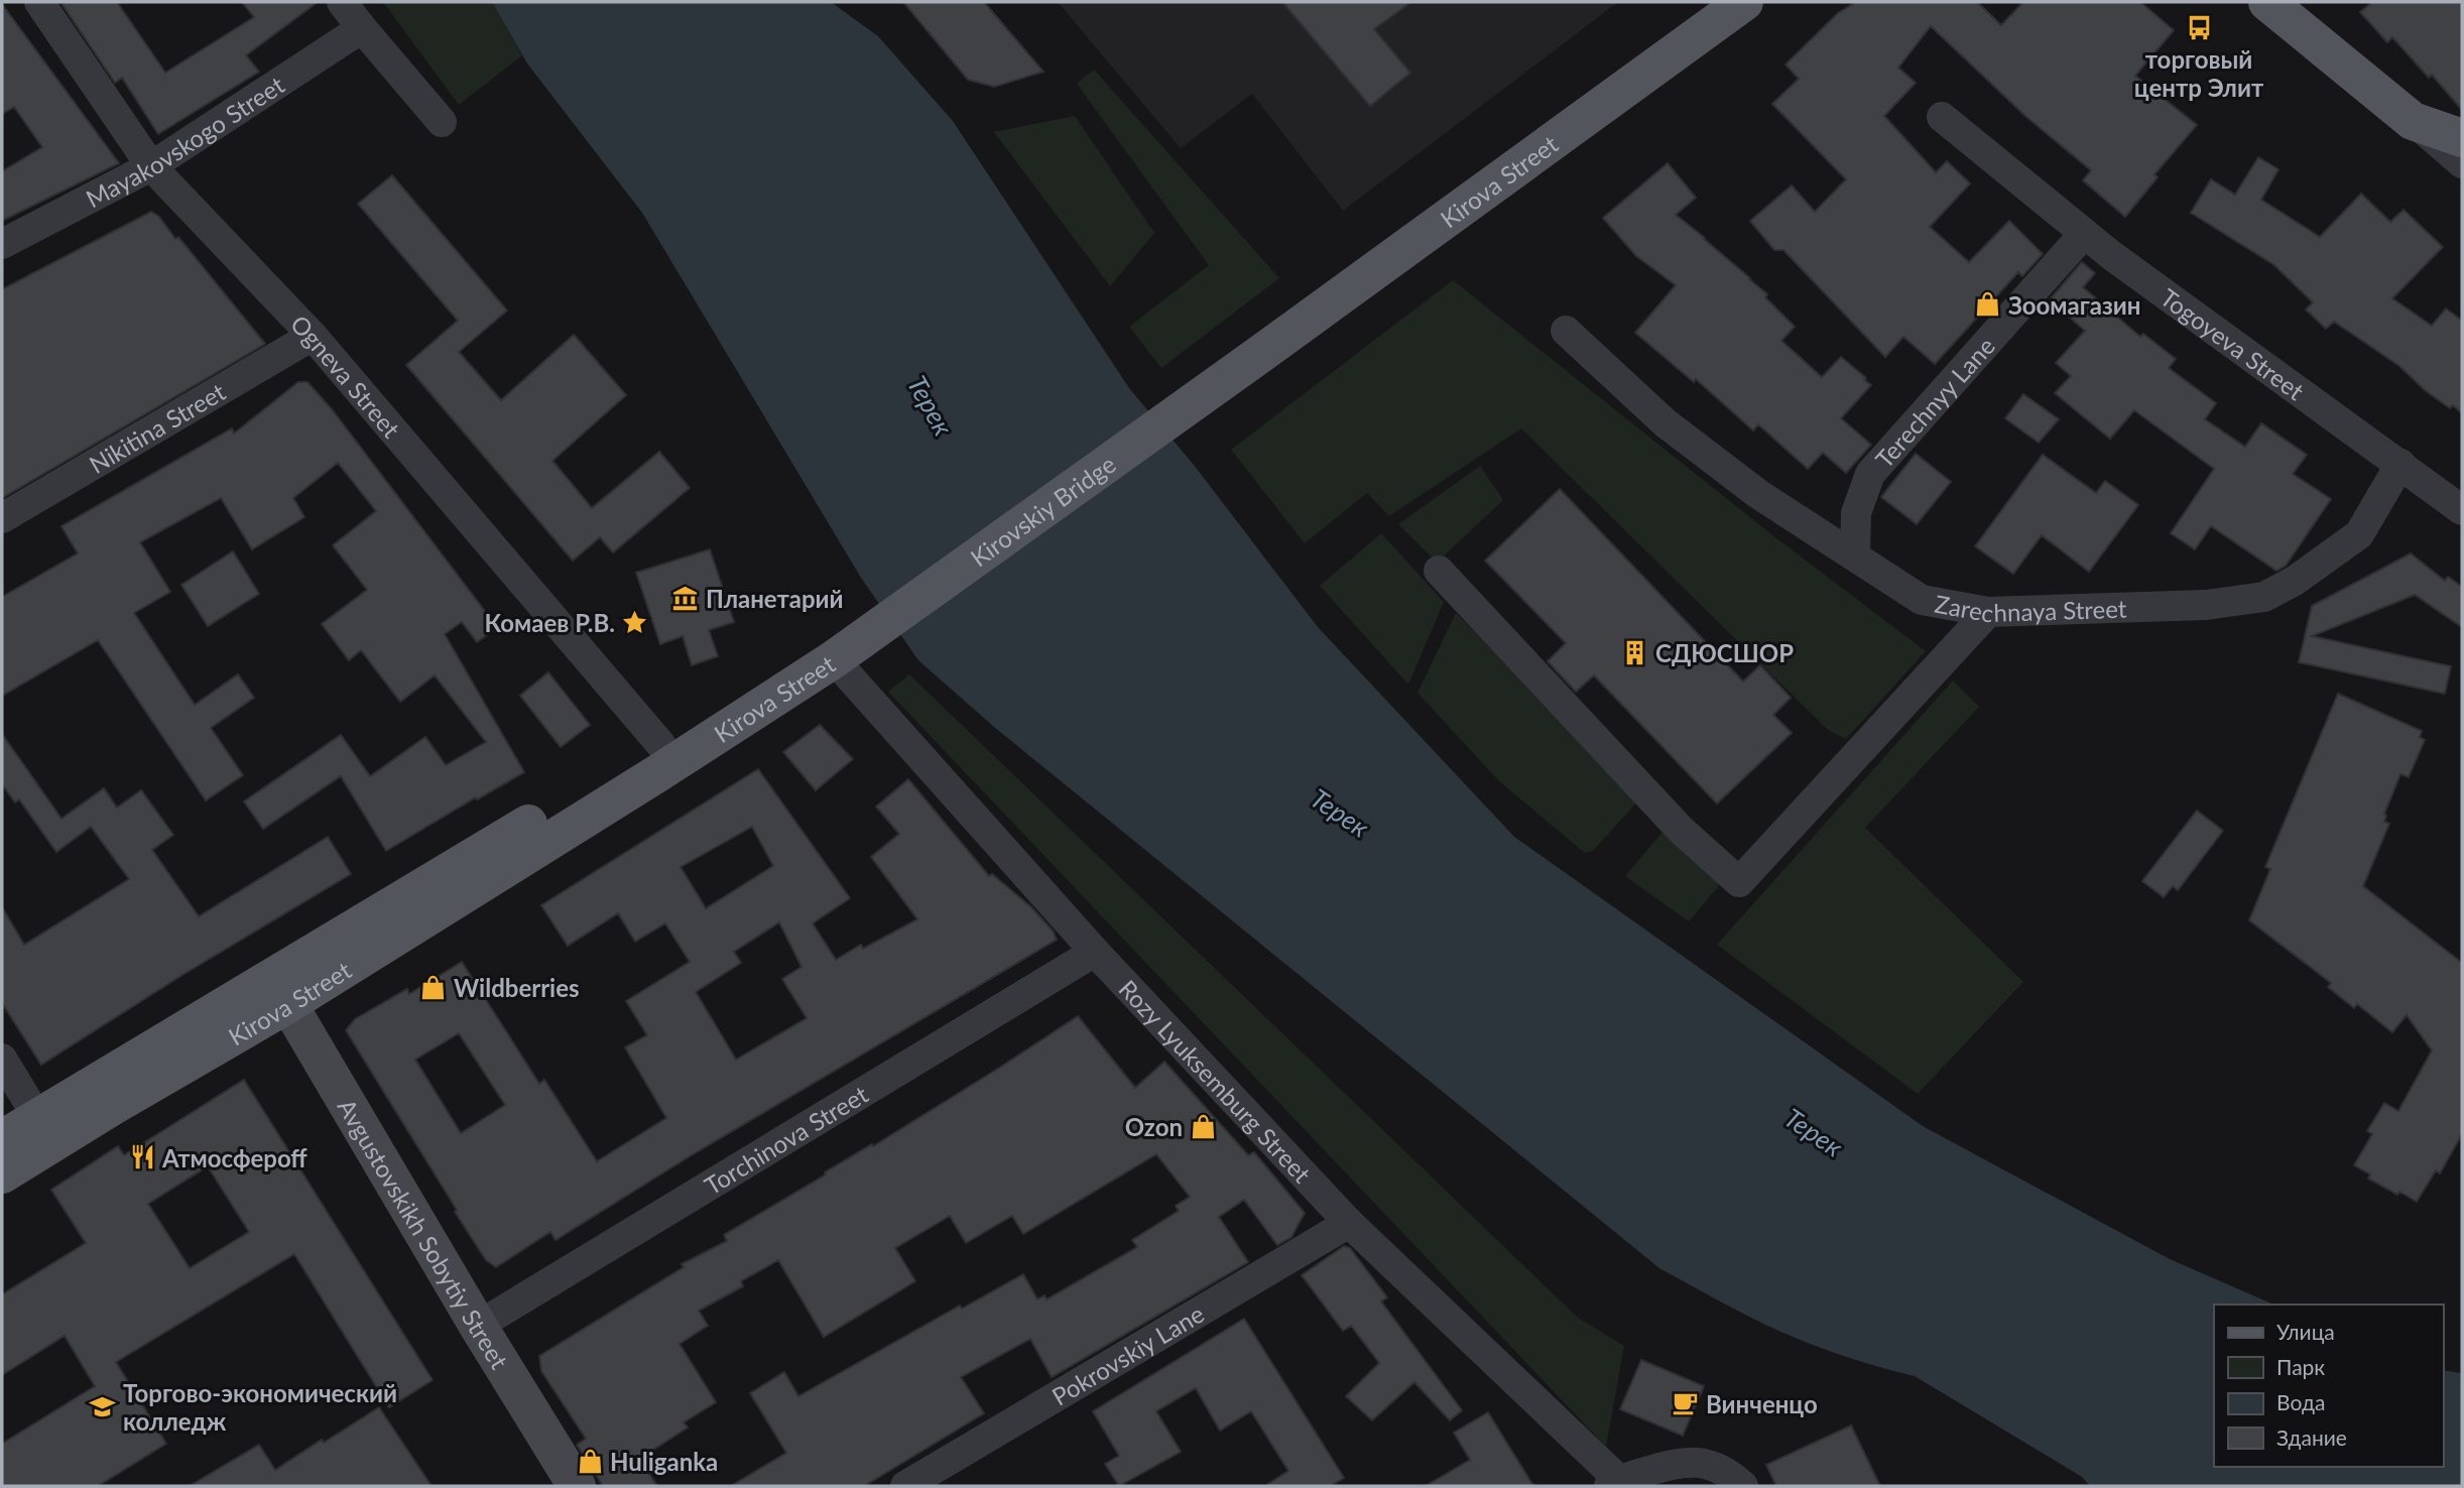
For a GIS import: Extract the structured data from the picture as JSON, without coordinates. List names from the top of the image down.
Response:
{
  "streets": {
    "main road": ["Kirova Street", "Kirovskiy Bridge"],
    "street": [
      "Mayakovskogo Street",
      "Togoyeva Street",
      "Ogneva Street",
      "Terechnyy Lane",
      "Nikitina Street",
      "Zarechnaya Street",
      "Rozy Lyuksemburg Street",
      "Torchinova Street",
      "Avgustovskikh Sobytiy Street",
      "Pokrovskiy Lane"
    ]
  },
  "crossings": [
    ["Mayakovskogo Street", "Ogneva Street"],
    ["Kirova Street", "Ogneva Street"],
    ["Kirova Street", "Kirovskiy Bridge"],
    ["Kirova Street", "Rozy Lyuksemburg Street"],
    ["Kirova Street", "Avgustovskikh Sobytiy Street"],
    ["Togoyeva Street", "Terechnyy Lane"],
    ["Togoyeva Street", "Zarechnaya Street"],
    ["Ogneva Street", "Nikitina Street"],
    ["Terechnyy Lane", "Zarechnaya Street"],
    ["Kirovskiy Bridge", "Rozy Lyuksemburg Street"],
    ["Rozy Lyuksemburg Street", "Torchinova Street"],
    ["Rozy Lyuksemburg Street", "Pokrovskiy Lane"],
    ["Torchinova Street", "Avgustovskikh Sobytiy Street"]
  ],
  "water": ["Терек"],
  "places": {
    "bus stop": ["торговый центр Элит"],
    "shop": [
      "Зоомагазин",
      "Wildberries",
      "Ozon",
      "Huliganka"
    ],
    "museum": ["Планетарий"],
    "place": ["Комаев Р.В."],
    "building": ["СДЮСШОР"],
    "restaurant": ["Атмосферoff"],
    "cafe": ["Винченцо"],
    "school or university": ["Торгово-экономический колледж"]
  },
  "legend": [
    "Улица",
    "Парк",
    "Вода",
    "Здание"
  ]
}
